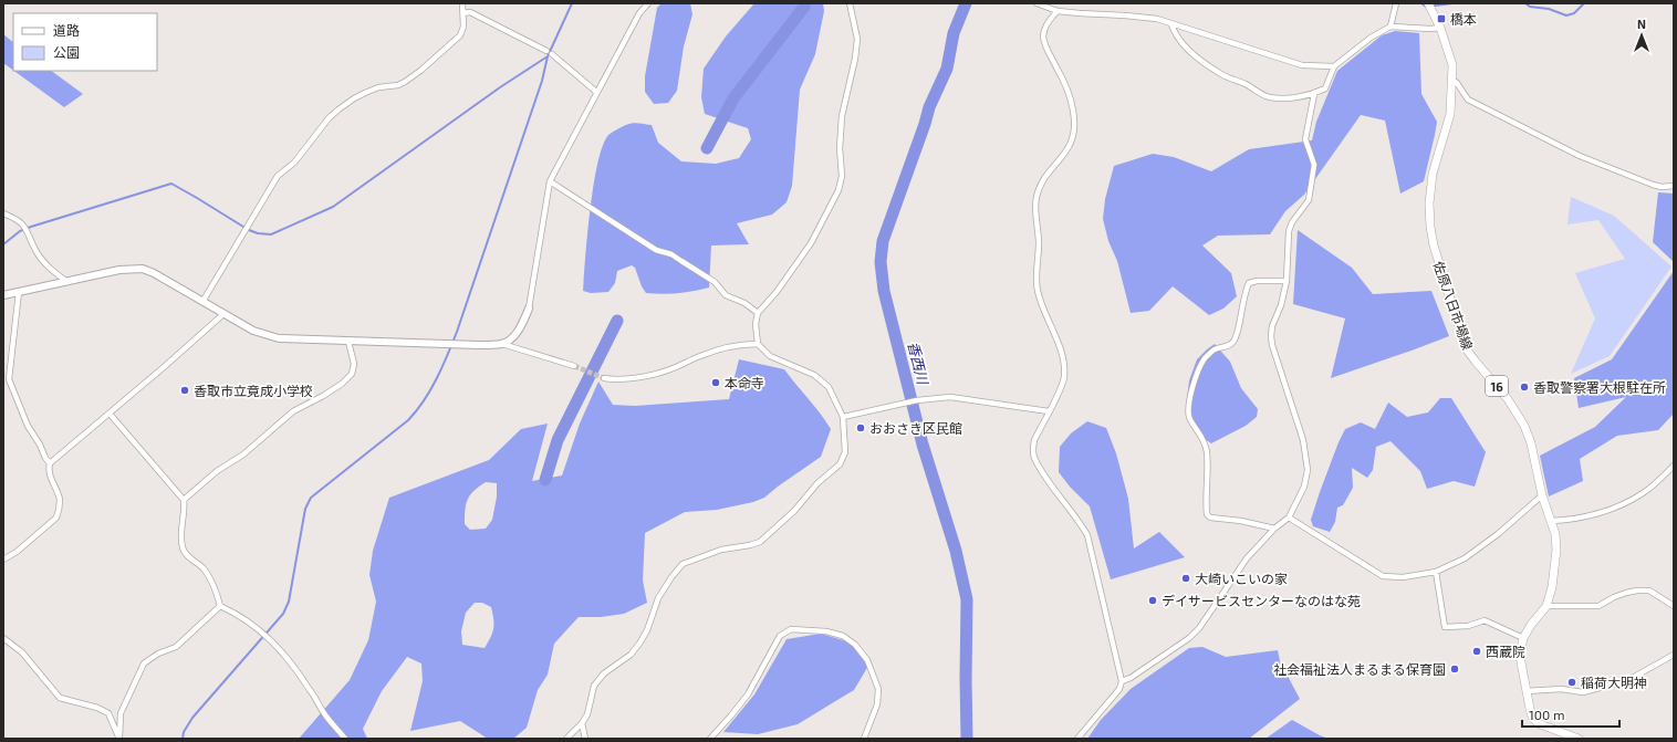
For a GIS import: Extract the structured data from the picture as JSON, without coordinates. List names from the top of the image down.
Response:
{
  "streets": {
    "main road": ["佐原八日市場線", "16"]
  },
  "water": ["香西川"],
  "places": {
    "transit": ["橋本"],
    "other": [
      "本命寺",
      "香取警察署大根駐在所",
      "香取市立竟成小学校",
      "おおさき区民館",
      "大崎いこいの家",
      "デイサービスセンターなのはな苑",
      "西蔵院",
      "社会福祉法人まるまる保育園",
      "稲荷大明神"
    ]
  },
  "legend": ["道路", "公園"],
  "scale_bar": "100 m",
  "north": "top"
}
